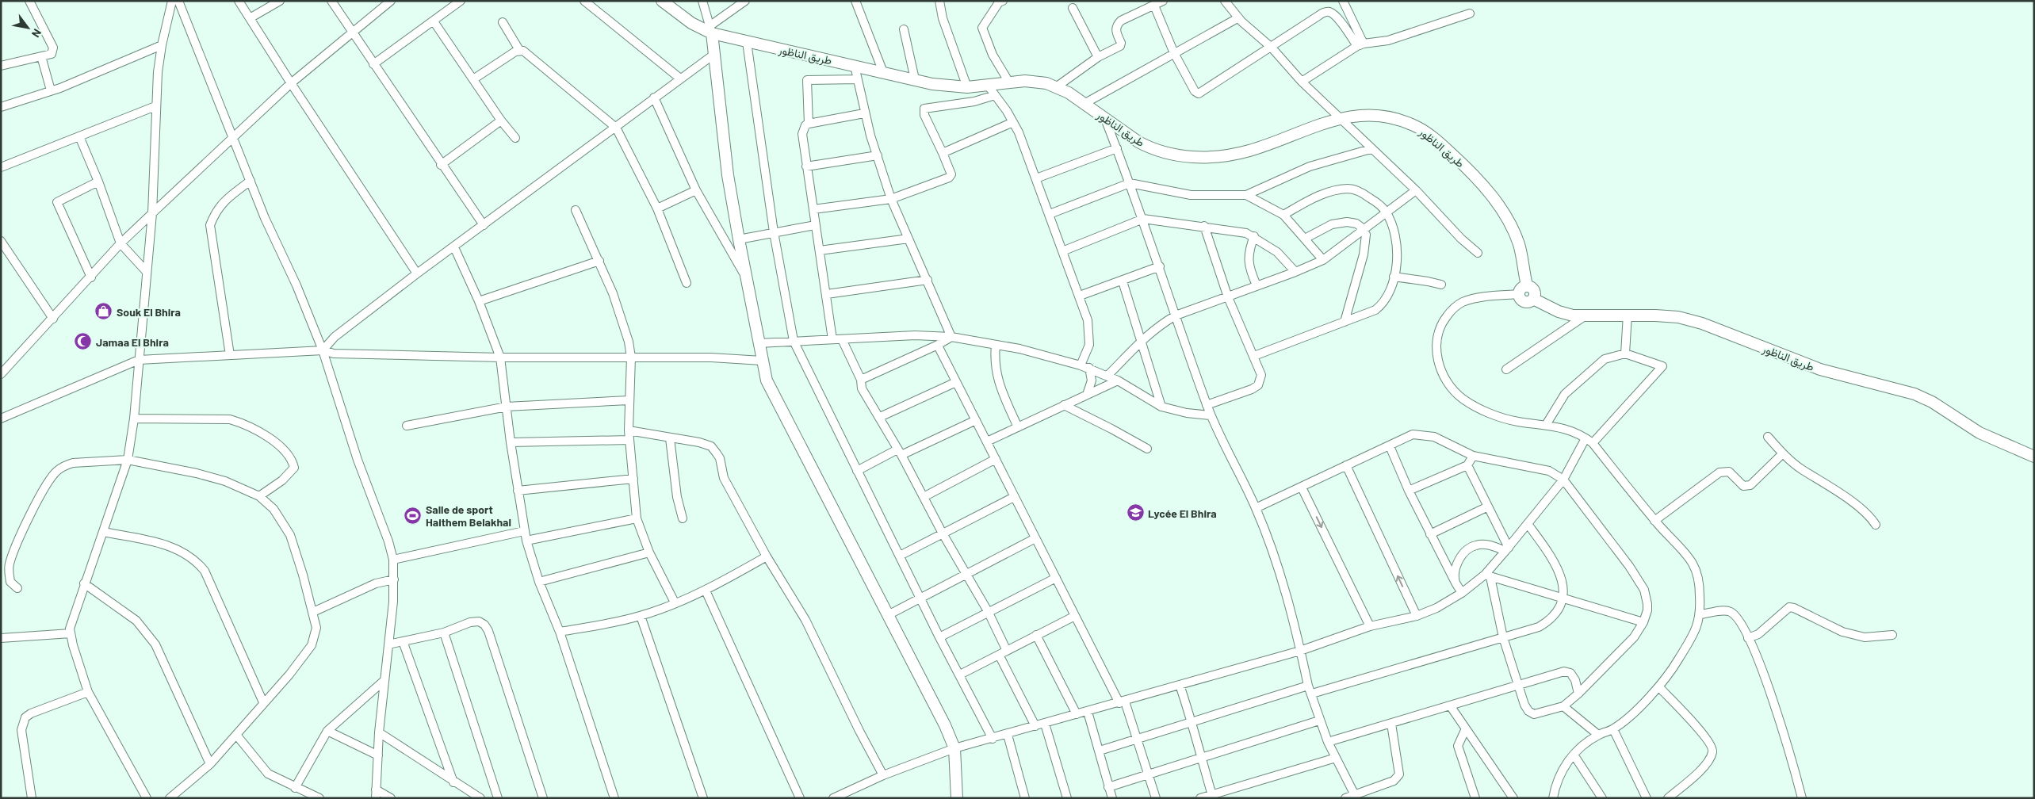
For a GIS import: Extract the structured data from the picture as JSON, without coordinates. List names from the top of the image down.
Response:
{
  "streets": {
    "street": ["طريق الناظور"]
  },
  "places": {
    "shop": ["Souk El Bhira"],
    "mosque": ["Jamaa El Bhira"],
    "school or university": ["Lycée El Bhira"],
    "sports": ["Salle de sport Haithem Belakhal"]
  },
  "north": "bottom right"
}
